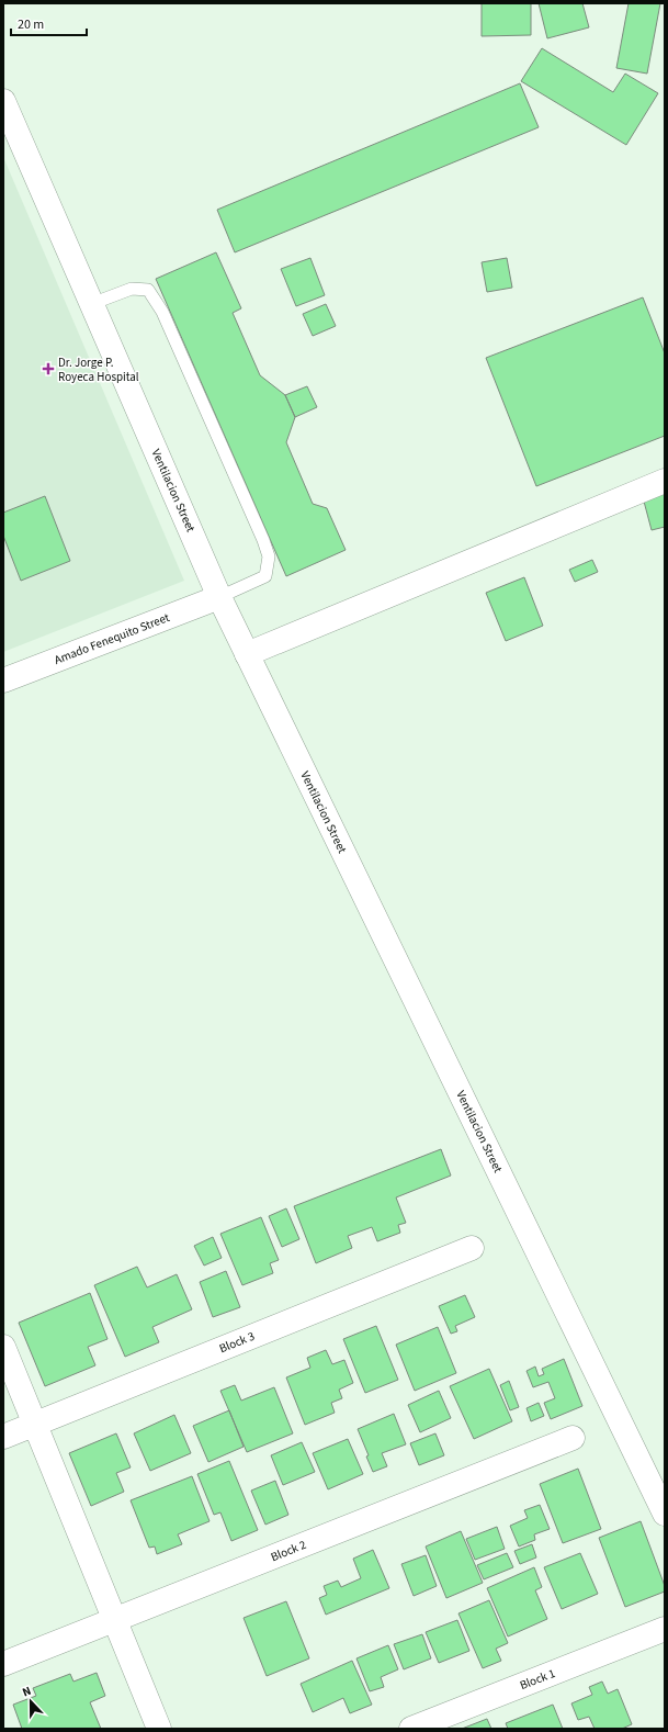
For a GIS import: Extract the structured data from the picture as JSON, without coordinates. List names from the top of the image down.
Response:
{
  "streets": {
    "street": [
      "Ventilacion Street",
      "Amado Fenequito Street",
      "Block 3",
      "Block 2",
      "Block 1"
    ]
  },
  "crossings": [
    ["Ventilacion Street", "Amado Fenequito Street"]
  ],
  "places": {
    "health": ["Dr. Jorge P. Royeca Hospital"]
  },
  "scale_bar": "20 m",
  "north": "top"
}
